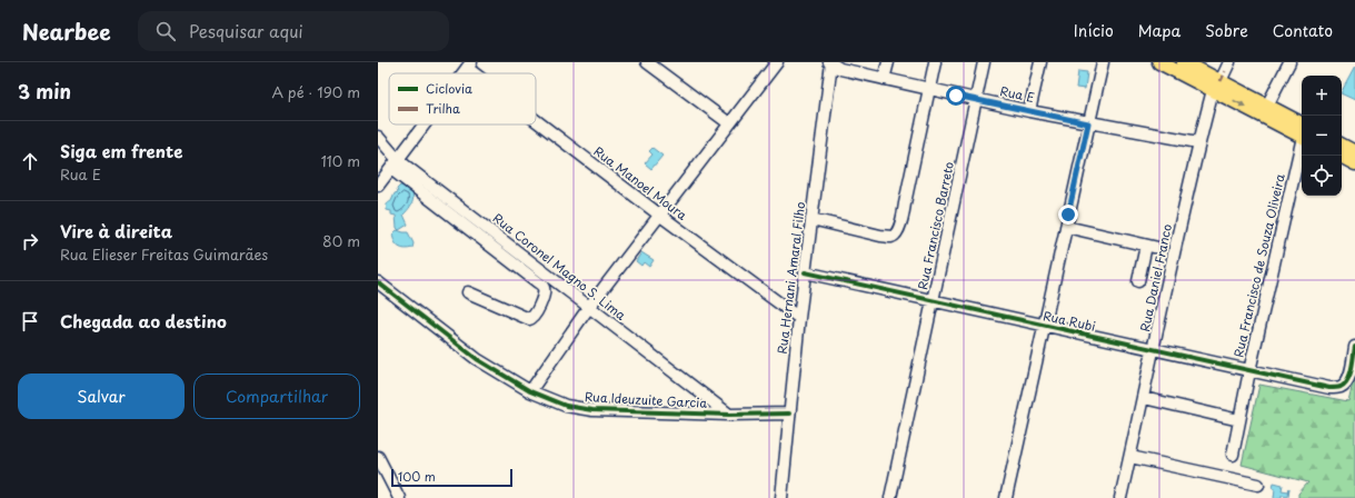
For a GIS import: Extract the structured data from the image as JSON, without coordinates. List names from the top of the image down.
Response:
{
  "streets": {
    "street": [
      "Rua E",
      "Rua Manoel Moura",
      "Rua Francisco Barreto",
      "Rua Francisco de Souza Oliveira",
      "Rua Coronel Magno S. Lima",
      "Rua Hernani Amaral Filho",
      "Rua Daniel Franco",
      "Rua Rubi",
      "Rua Ideuzuite Garcia"
    ]
  },
  "crossings": [
    ["Rua E", "Rua Francisco Barreto"],
    ["Rua E", "Rua Hernani Amaral Filho"],
    ["Rua E", "Rua Daniel Franco"],
    ["Rua Manoel Moura", "Rua Hernani Amaral Filho"],
    ["Rua Francisco Barreto", "Rua Rubi"],
    ["Rua Francisco de Souza Oliveira", "Rua Rubi"],
    ["Rua Coronel Magno S. Lima", "Rua Ideuzuite Garcia"],
    ["Rua Hernani Amaral Filho", "Rua Rubi"],
    ["Rua Hernani Amaral Filho", "Rua Ideuzuite Garcia"],
    ["Rua Daniel Franco", "Rua Rubi"]
  ],
  "legend": ["Ciclovia", "Trilha"],
  "scale_bar": "100 m",
  "page": {
    "header": "Nearbee",
    "search": "Pesquisar aqui",
    "nav": [
      "Início",
      "Mapa",
      "Sobre",
      "Contato"
    ],
    "heading": ["3 min", "A pé · 190 m"],
    "map_buttons": ["+", "−"],
    "list": [
      ["Siga em frente", "Rua E", "110 m"],
      ["Vire à direita", "Rua Elieser Freitas Guimarães", "80 m"],
      "Chegada ao destino"
    ],
    "buttons": ["Salvar", "Compartilhar"],
    "scale": "100 m"
  }
}
